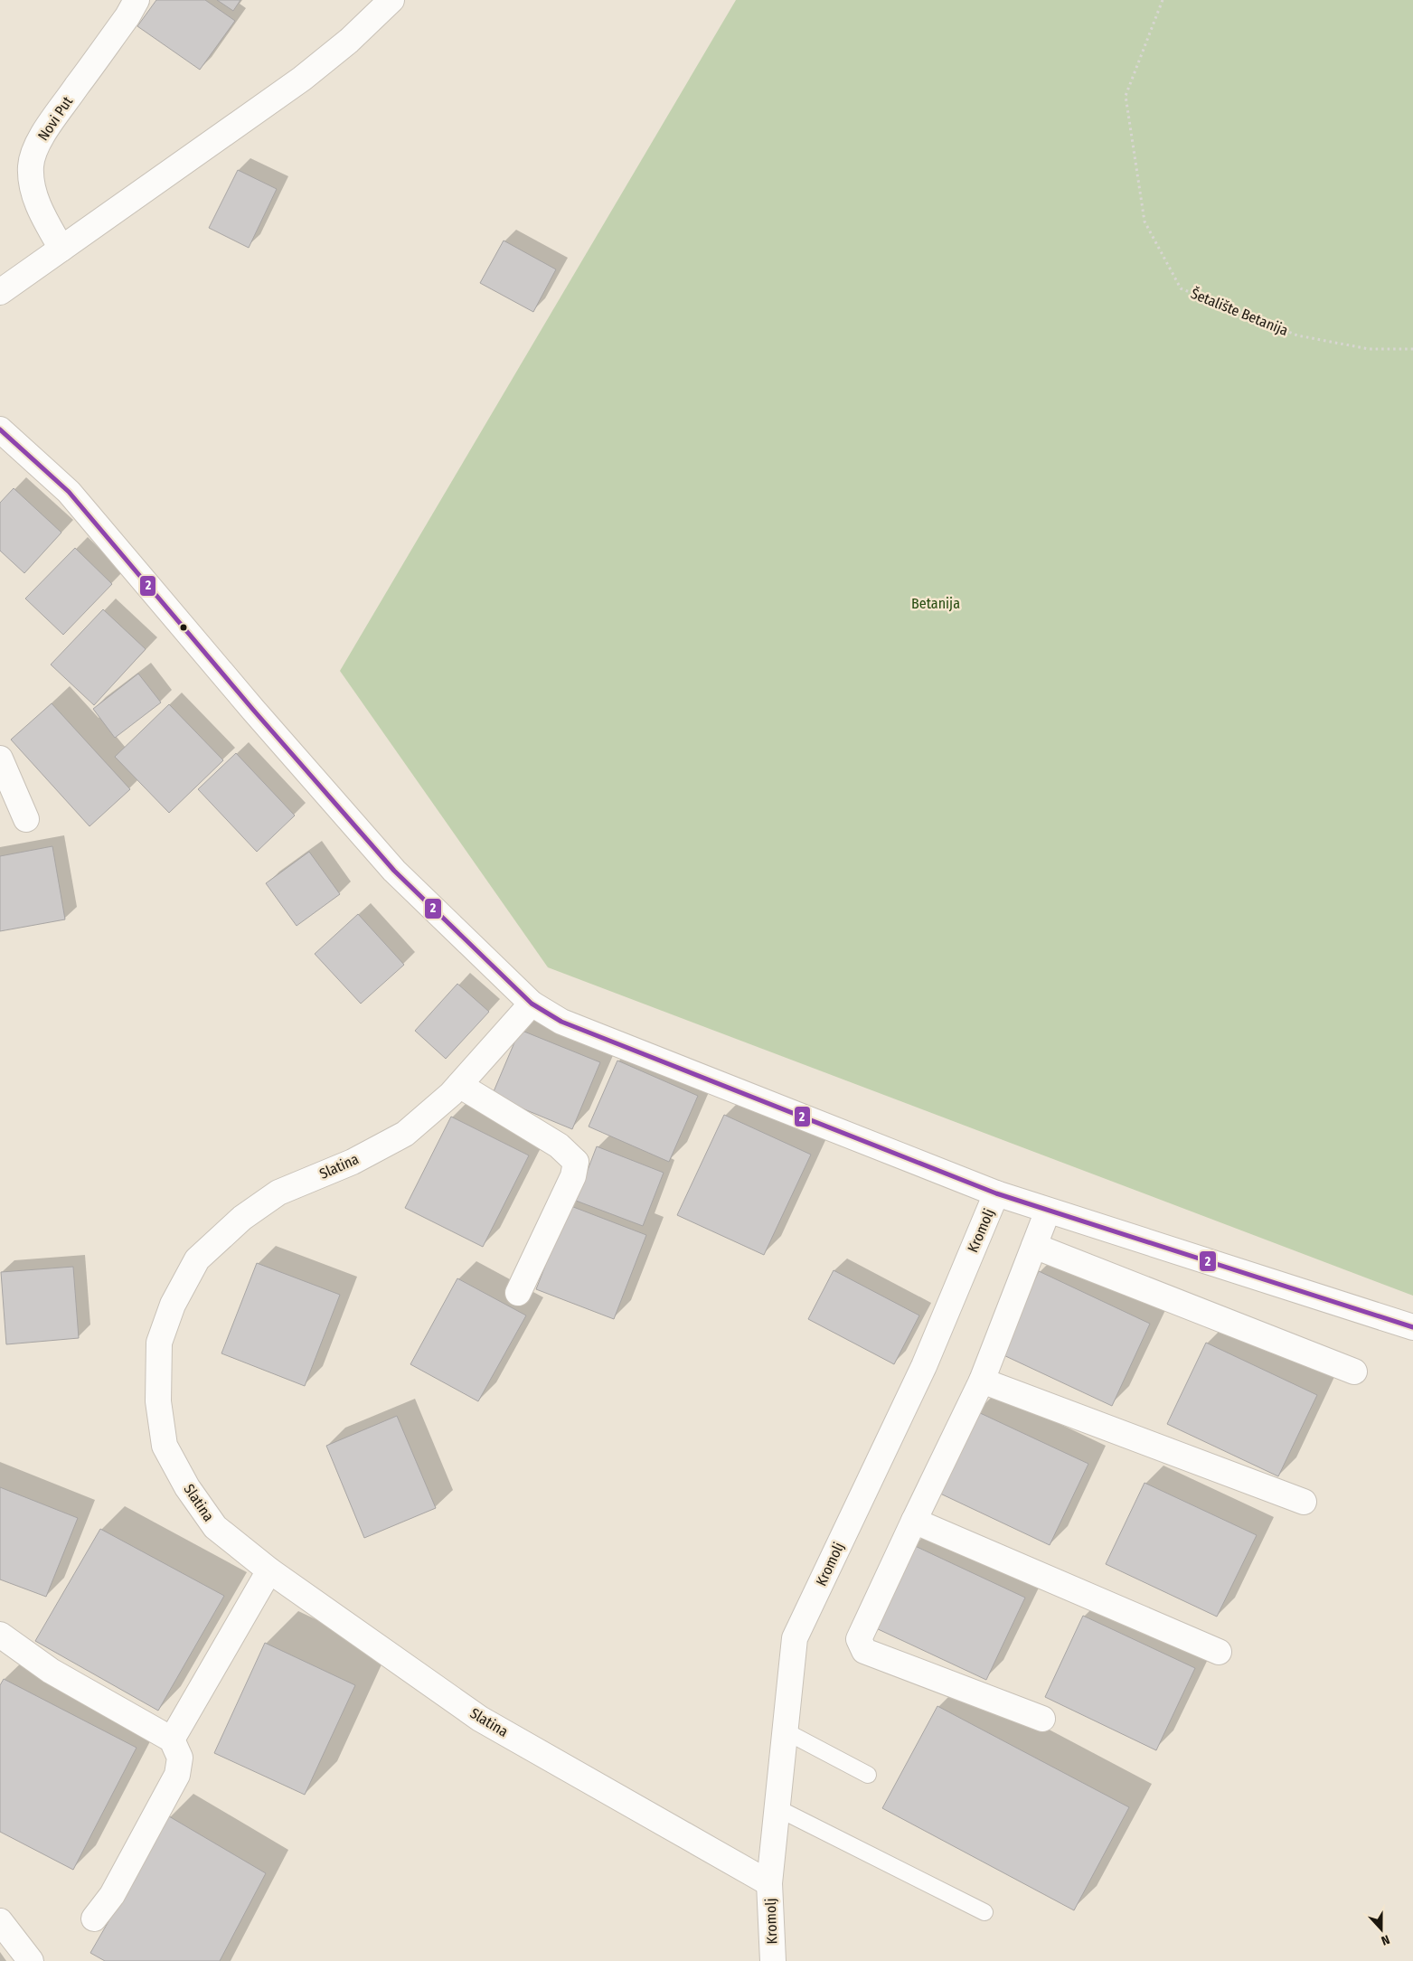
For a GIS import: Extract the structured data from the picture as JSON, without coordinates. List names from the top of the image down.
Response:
{
  "streets": {
    "street": ["Novi Put", "Slatina", "Kromolj"],
    "path": ["Šetalište Betanija"]
  },
  "crossings": [
    ["Slatina", "Kromolj"]
  ],
  "parks": ["Betanija"],
  "lines": ["transit line 2"],
  "north": "bottom"
}
